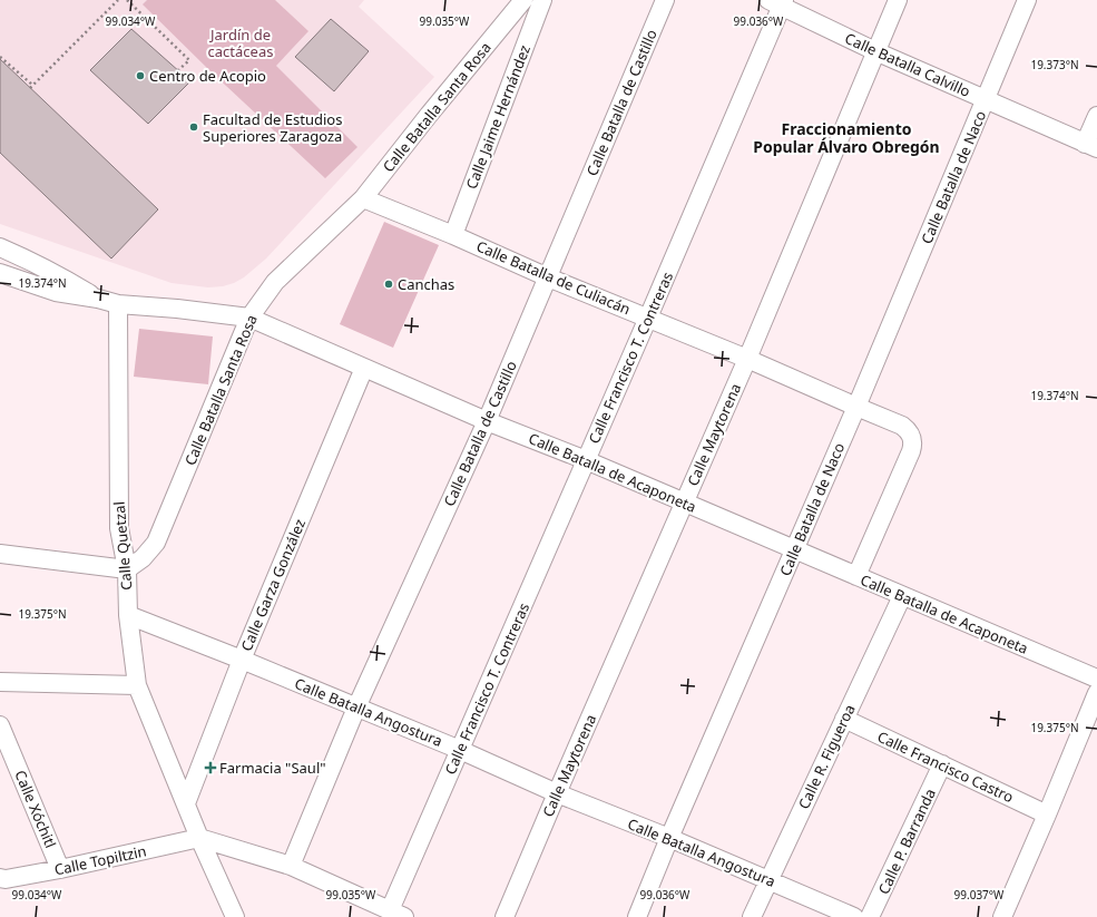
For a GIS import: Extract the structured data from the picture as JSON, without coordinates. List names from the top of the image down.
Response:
{
  "streets": {
    "street": [
      "Calle Batalla Calvillo",
      "Calle Batalla de Castillo",
      "Calle Batalla Santa Rosa",
      "Calle Jaime Hernández",
      "Calle Batalla de Naco",
      "Calle Batalla de Culiacán",
      "Calle Francisco T. Contreras",
      "Calle Maytorena",
      "Calle Batalla de Acaponeta",
      "Calle Quetzal",
      "Calle Garza González",
      "Calle Batalla Angostura",
      "Calle R. Figueroa",
      "Calle Francisco Castro",
      "Calle Xóchitl",
      "Calle P. Barranda",
      "Calle Topiltzin"
    ]
  },
  "crossings": [
    ["Calle Batalla Calvillo", "Calle Batalla de Naco"],
    ["Calle Batalla Calvillo", "Calle Francisco T. Contreras"],
    ["Calle Batalla Calvillo", "Calle Maytorena"],
    ["Calle Batalla de Castillo", "Calle Batalla de Culiacán"],
    ["Calle Batalla de Castillo", "Calle Batalla de Acaponeta"],
    ["Calle Batalla de Castillo", "Calle Batalla Angostura"],
    ["Calle Batalla Santa Rosa", "Calle Batalla de Culiacán"],
    ["Calle Batalla Santa Rosa", "Calle Batalla de Acaponeta"],
    ["Calle Batalla Santa Rosa", "Calle Quetzal"],
    ["Calle Jaime Hernández", "Calle Batalla de Culiacán"],
    ["Calle Batalla de Naco", "Calle Batalla de Culiacán"],
    ["Calle Batalla de Naco", "Calle Batalla de Acaponeta"],
    ["Calle Batalla de Naco", "Calle Batalla Angostura"],
    ["Calle Batalla de Culiacán", "Calle Francisco T. Contreras"],
    ["Calle Batalla de Culiacán", "Calle Maytorena"],
    ["Calle Batalla de Culiacán", "Calle Batalla de Acaponeta"],
    ["Calle Francisco T. Contreras", "Calle Batalla de Acaponeta"],
    ["Calle Francisco T. Contreras", "Calle Batalla Angostura"],
    ["Calle Maytorena", "Calle Batalla de Acaponeta"],
    ["Calle Maytorena", "Calle Batalla Angostura"],
    ["Calle Batalla de Acaponeta", "Calle Quetzal"],
    ["Calle Batalla de Acaponeta", "Calle Garza González"],
    ["Calle Batalla de Acaponeta", "Calle R. Figueroa"],
    ["Calle Quetzal", "Calle Garza González"],
    ["Calle Quetzal", "Calle Batalla Angostura"],
    ["Calle Quetzal", "Calle Topiltzin"],
    ["Calle Garza González", "Calle Batalla Angostura"],
    ["Calle Batalla Angostura", "Calle R. Figueroa"],
    ["Calle R. Figueroa", "Calle Francisco Castro"],
    ["Calle Francisco Castro", "Calle P. Barranda"],
    ["Calle Xóchitl", "Calle Topiltzin"]
  ],
  "districts": ["Fraccionamiento Popular Álvaro Obregón"],
  "parks": ["Jardín de cactáceas"],
  "places": {
    "other": ["Centro de Acopio", "Facultad de Estudios Superiores Zaragoza", "Canchas"],
    "health": ["Farmacia \"Saul\""]
  },
  "coordinates": [
    "99.034°W",
    "99.035°W",
    "99.036°W",
    "19.373°N",
    "19.374°N",
    "19.375°N",
    "99.037°W"
  ]
}
